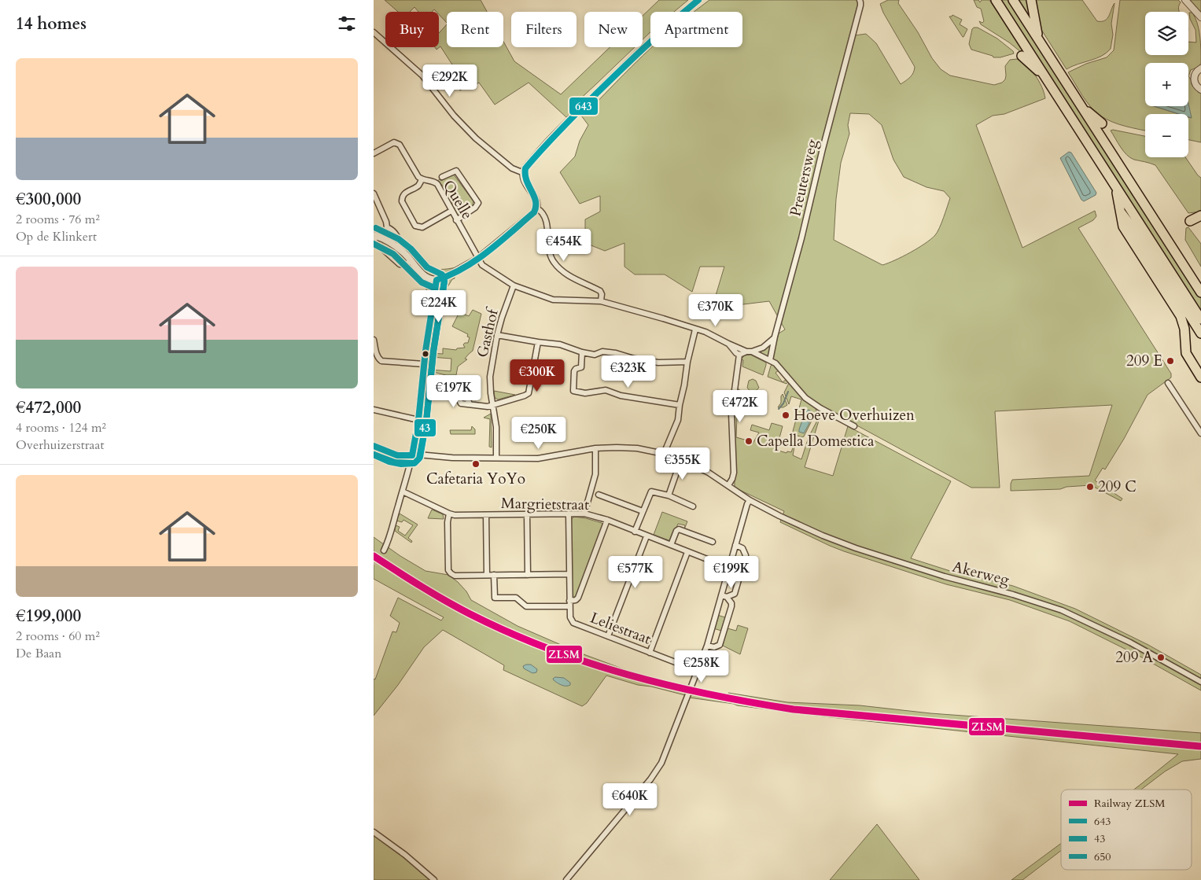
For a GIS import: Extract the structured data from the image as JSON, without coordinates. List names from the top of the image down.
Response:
{
  "streets": {
    "street": [
      "Preutersweg",
      "Quelle",
      "Gasthof",
      "Margrietstraat",
      "Akerweg",
      "Leliestraat"
    ]
  },
  "crossings": [
    ["Gasthof", "Akerweg"]
  ],
  "places": [
    "209 E",
    "Hoeve Overhuizen",
    "Capella Domestica",
    "Cafetaria YoYo",
    "209 C",
    "209 A"
  ],
  "lines": [
    "transit line 643",
    "transit line 650",
    "transit line 43",
    "rail line ZLSM"
  ],
  "legend": [
    "Railway ZLSM",
    "643",
    "43",
    "650"
  ],
  "page": {
    "heading": "14 homes",
    "map_buttons": ["+", "−"],
    "chip": [
      "Buy",
      "Rent",
      "Filters",
      "New",
      "Apartment"
    ],
    "list": [
      {
        "name": "€300,000",
        "note": "2 rooms · 76 m² · Op de Klinkert"
      },
      {
        "name": "€472,000",
        "note": "4 rooms · 124 m² · Overhuizerstraat"
      },
      {
        "name": "€199,000",
        "note": "2 rooms · 60 m² · De Baan"
      }
    ],
    "price": [
      "€292K",
      "€454K",
      "€224K",
      "€370K",
      "€323K",
      "€300K",
      "€197K",
      "€472K",
      "€250K",
      "€355K",
      "€577K",
      "€199K",
      "€258K",
      "€640K"
    ]
  }
}
